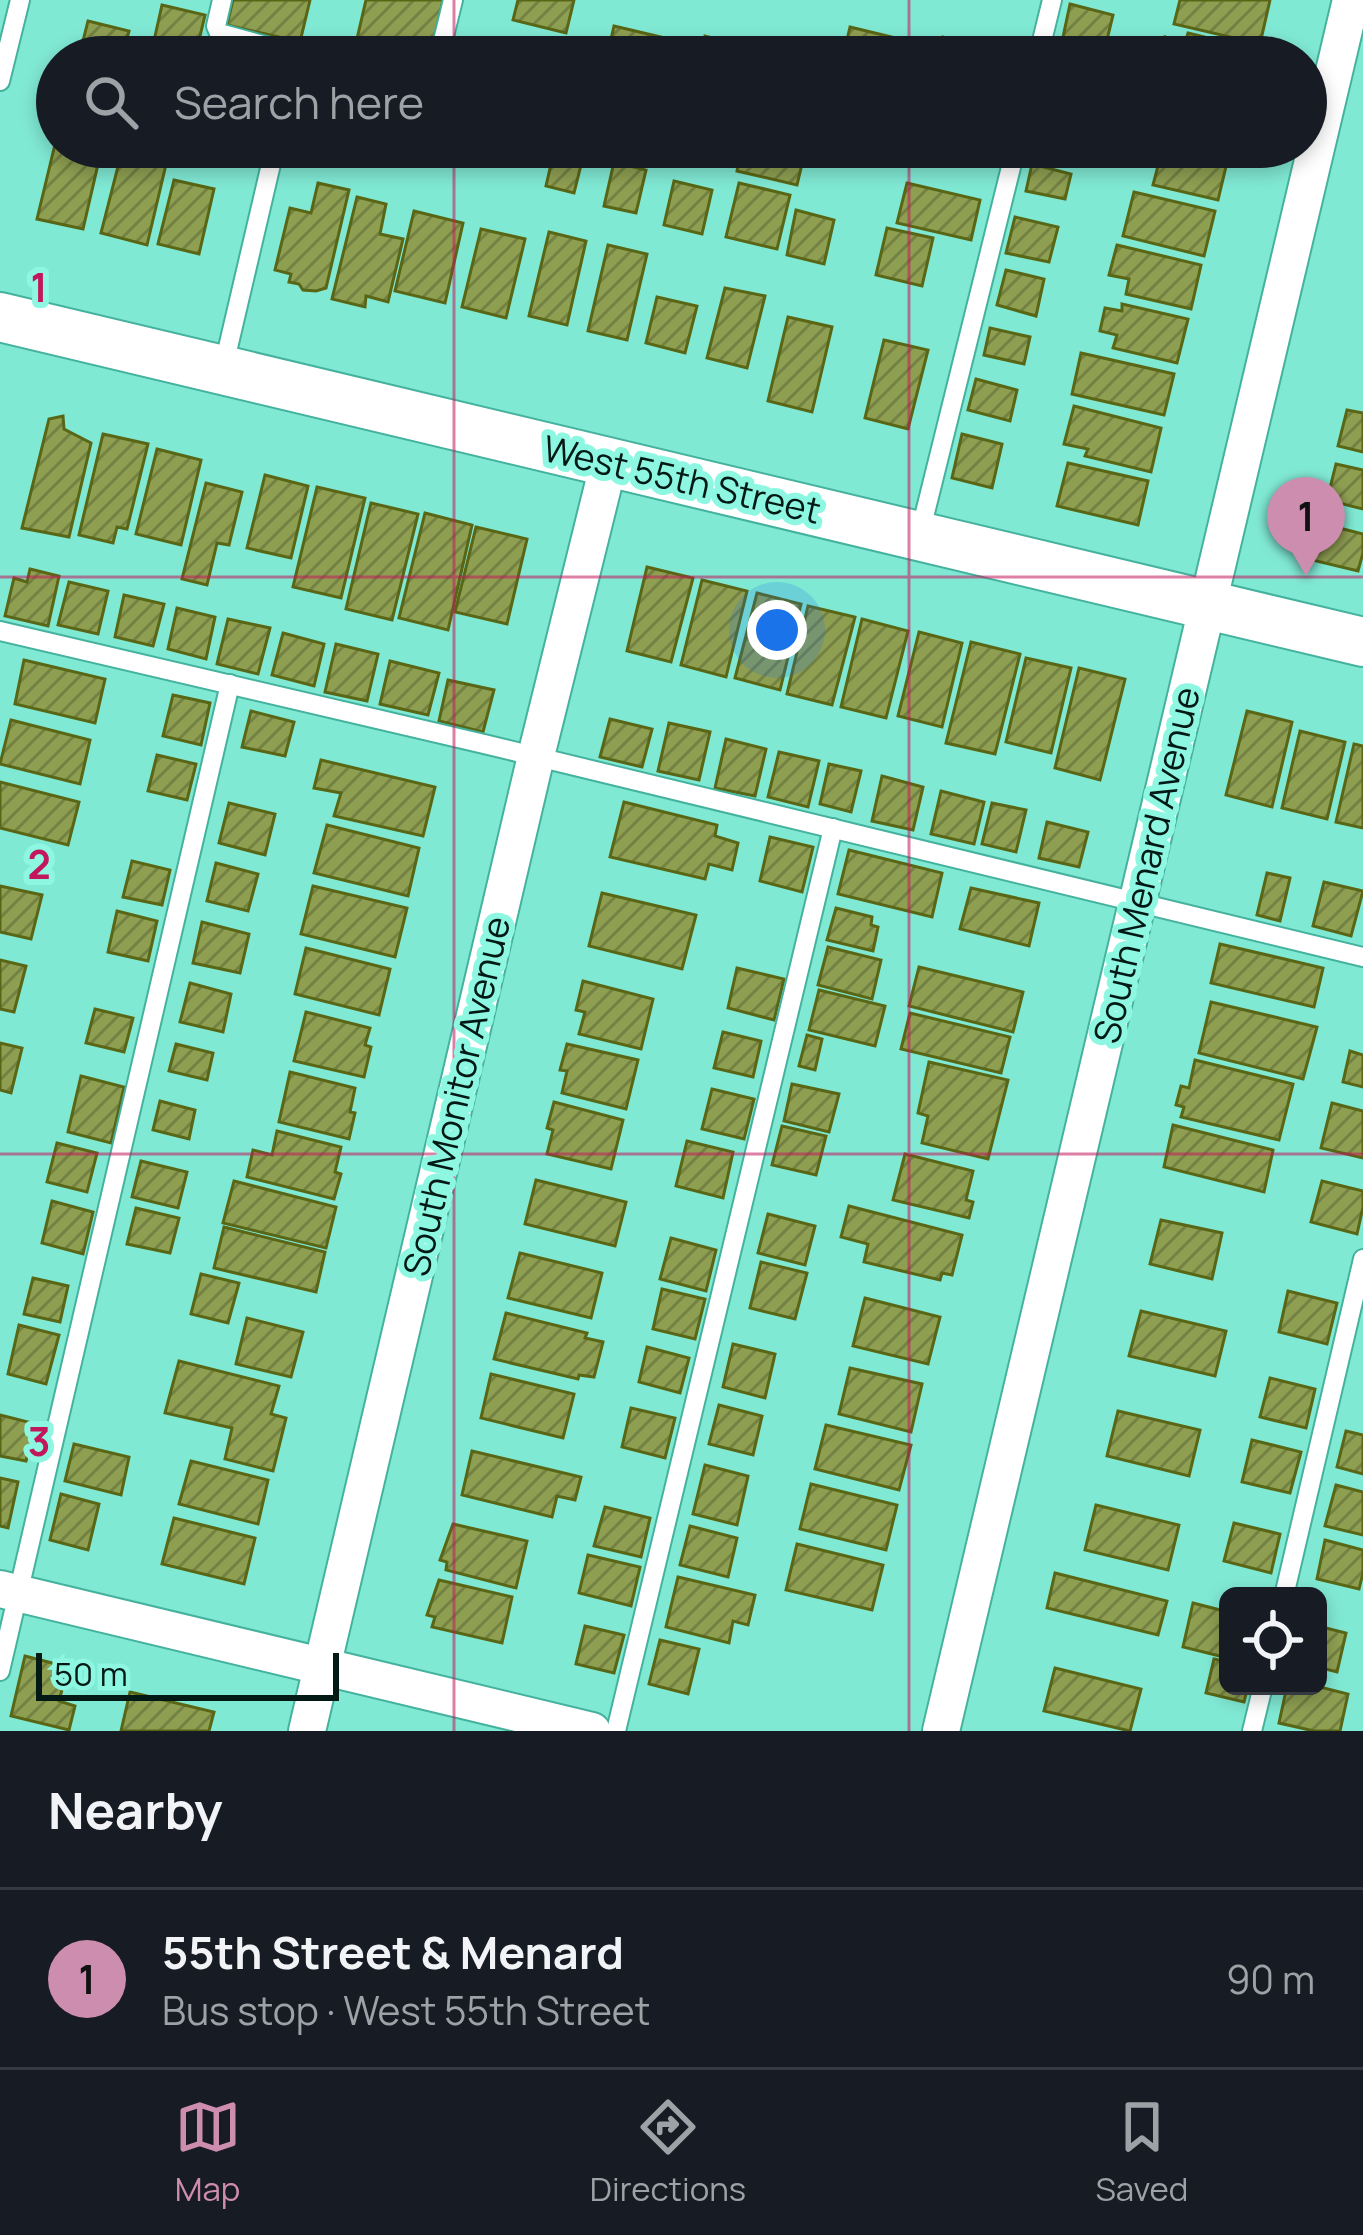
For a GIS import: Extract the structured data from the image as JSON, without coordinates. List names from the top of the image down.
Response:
{
  "streets": {
    "main road": ["West 55th Street"],
    "street": ["South Menard Avenue", "South Monitor Avenue"]
  },
  "crossings": [
    ["West 55th Street", "South Menard Avenue"],
    ["West 55th Street", "South Monitor Avenue"]
  ],
  "scale_bar": "50 m",
  "page": {
    "search": "Search here",
    "pins": "1",
    "scale": "50 m",
    "heading": "Nearby",
    "list": [
      {
        "mark": "1",
        "name": "55th Street & Menard",
        "note": "Bus stop · West 55th Street",
        "value": "90 m"
      }
    ],
    "nav": ["Map", "Directions", "Saved"]
  },
  "grid": {
    "rows": ["1", "2", "3"]
  }
}
